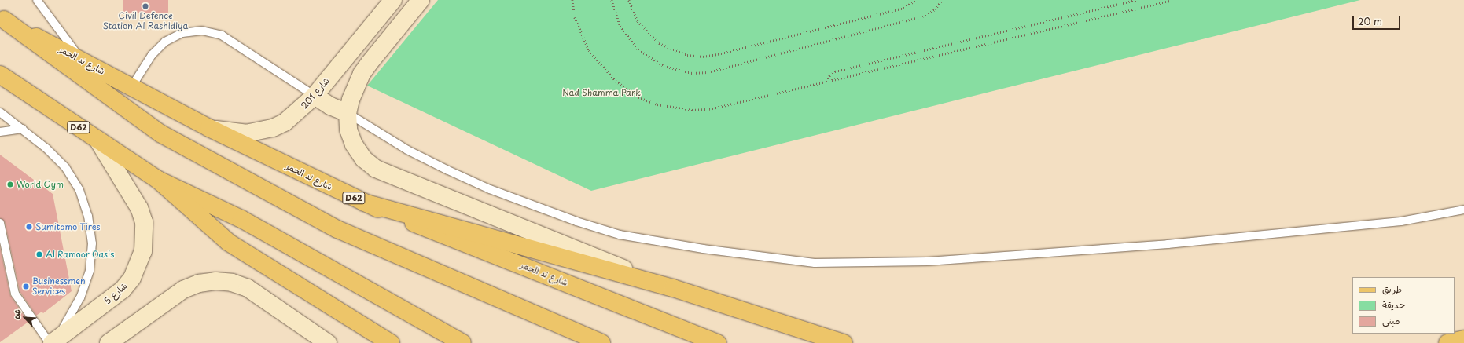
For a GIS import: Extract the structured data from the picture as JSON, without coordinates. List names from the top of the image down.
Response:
{
  "streets": {
    "main road": ["شارع ند الحمر", "D62"],
    "street": ["شارع 201", "شارع 5"]
  },
  "crossings": [
    ["شارع ند الحمر", "شارع 201"],
    ["D62", "شارع 5"]
  ],
  "parks": ["Nad Shamma Park"],
  "places": [
    "Civil Defence Station Al Rashidiya",
    "World Gym",
    "Sumitomo Tires",
    "Al Ramoor Oasis",
    "Businessmen Services"
  ],
  "legend": ["طريق", "حديقة", "مبنى"],
  "scale_bar": "20 m",
  "north": "top left"
}
